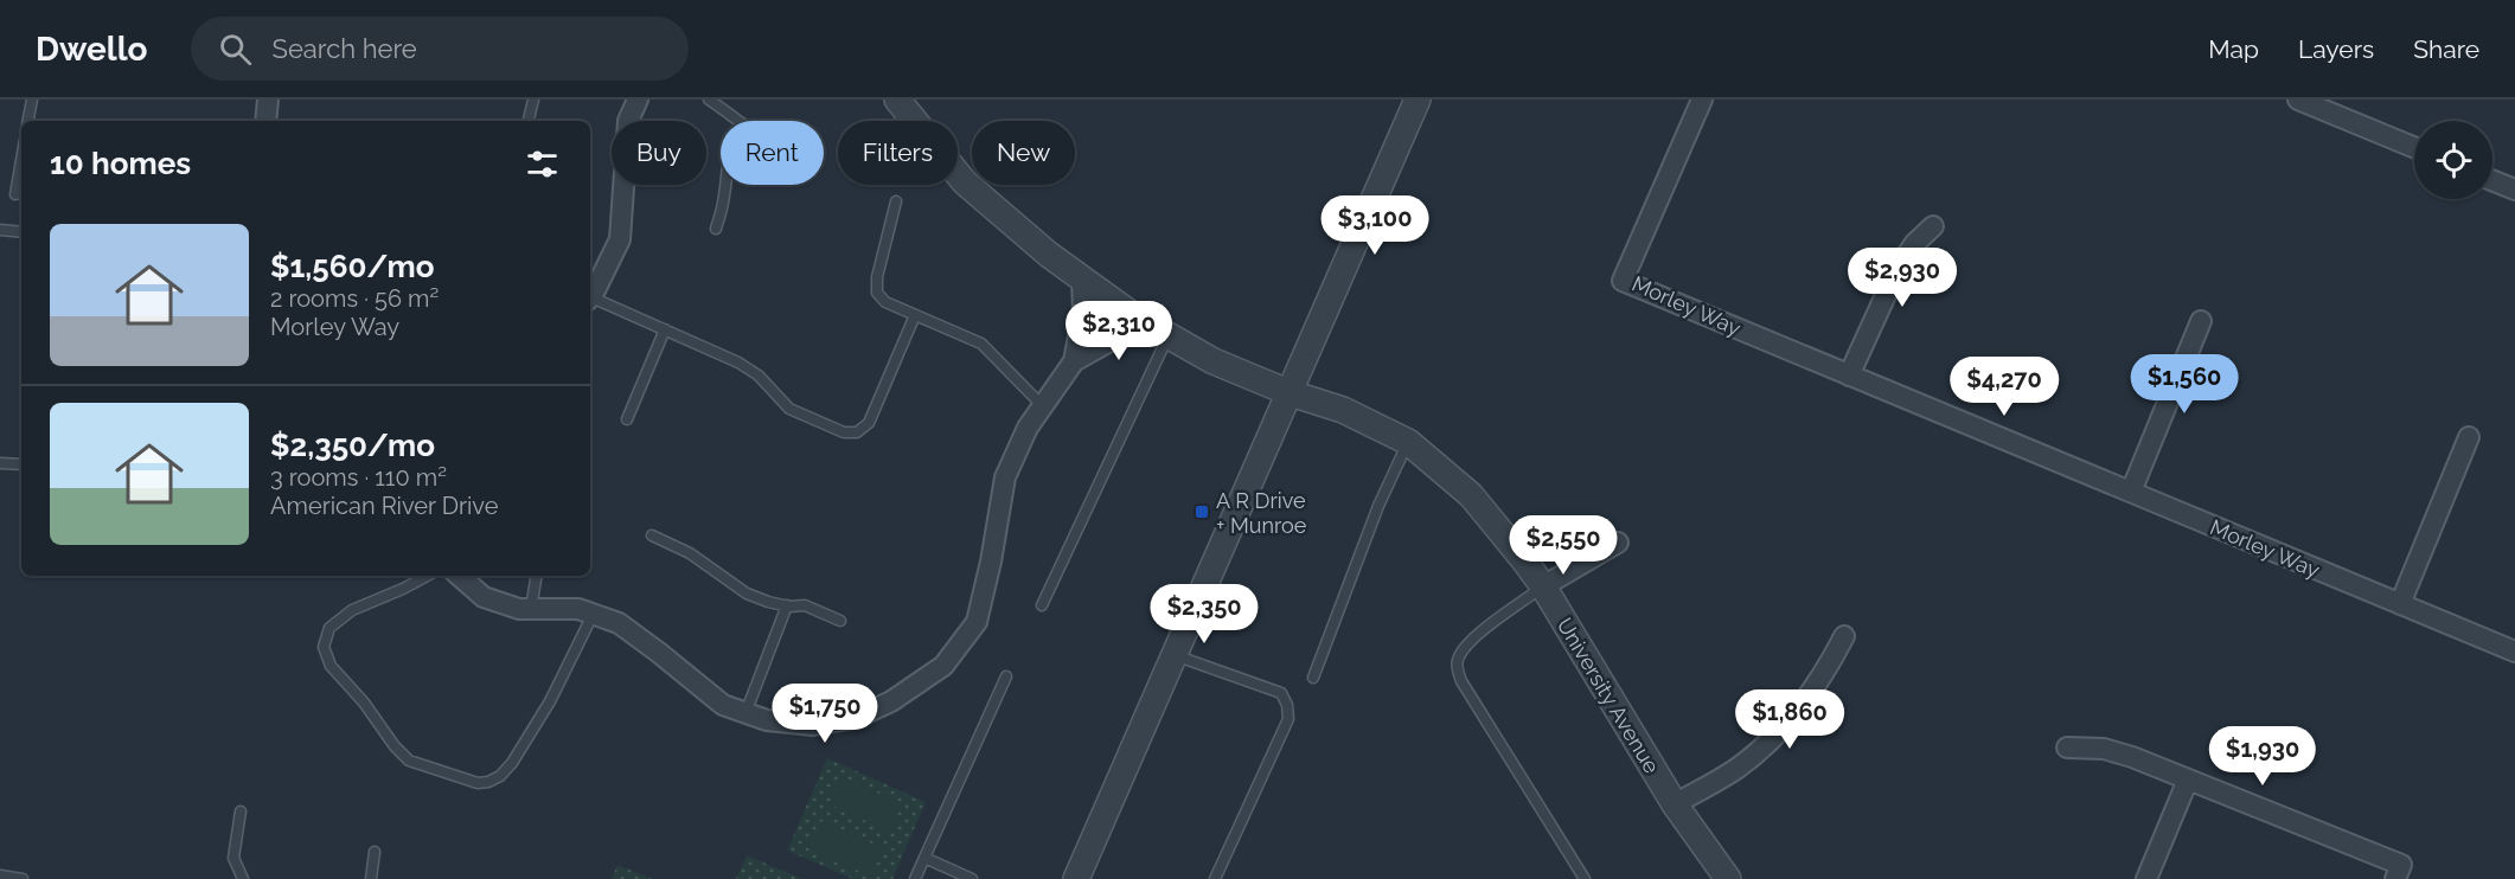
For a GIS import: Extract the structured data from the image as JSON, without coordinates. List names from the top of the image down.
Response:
{
  "streets": {
    "street": ["Morley Way", "University Avenue"]
  },
  "places": {
    "transit": ["A R Drive + Munroe"]
  },
  "page": {
    "header": "Dwello",
    "search": "Search here",
    "nav": ["Map", "Layers", "Share"],
    "chip": [
      "Buy",
      "Rent",
      "Filters",
      "New"
    ],
    "heading": "10 homes",
    "price": [
      "$3,100",
      "$2,930",
      "$2,310",
      "$1,560",
      "$4,270",
      "$2,550",
      "$2,350",
      "$1,750",
      "$1,860",
      "$1,930"
    ],
    "list": [
      {
        "name": "$1,560/mo",
        "note": "2 rooms · 56 m² · Morley Way"
      },
      {
        "name": "$2,350/mo",
        "note": "3 rooms · 110 m² · American River Drive"
      }
    ]
  }
}
